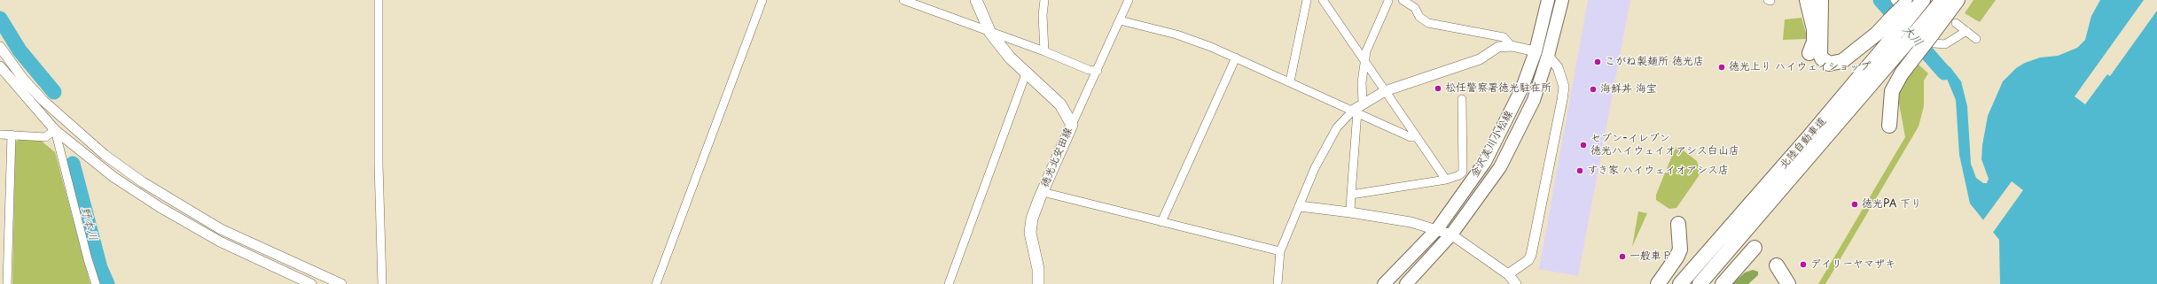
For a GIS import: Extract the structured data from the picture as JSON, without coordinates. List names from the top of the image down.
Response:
{
  "streets": {
    "highway": ["北陸自動車道"],
    "main road": ["金沢美川小松線", "徳光北安田線"]
  },
  "water": ["大川", "野本川"],
  "places": [
    "こがね製麺所 徳光店",
    "徳光上り ハイウェイショップ",
    "松任警察署徳光駐在所",
    "海鮮丼 海宝",
    "セブン-イレブン 徳光ハイウェイオアシス白山店",
    "すき家 ハイウェイオアシス店",
    "徳光PA 下り",
    "一般車Ｐ",
    "デイリーヤマザキ"
  ]
}
